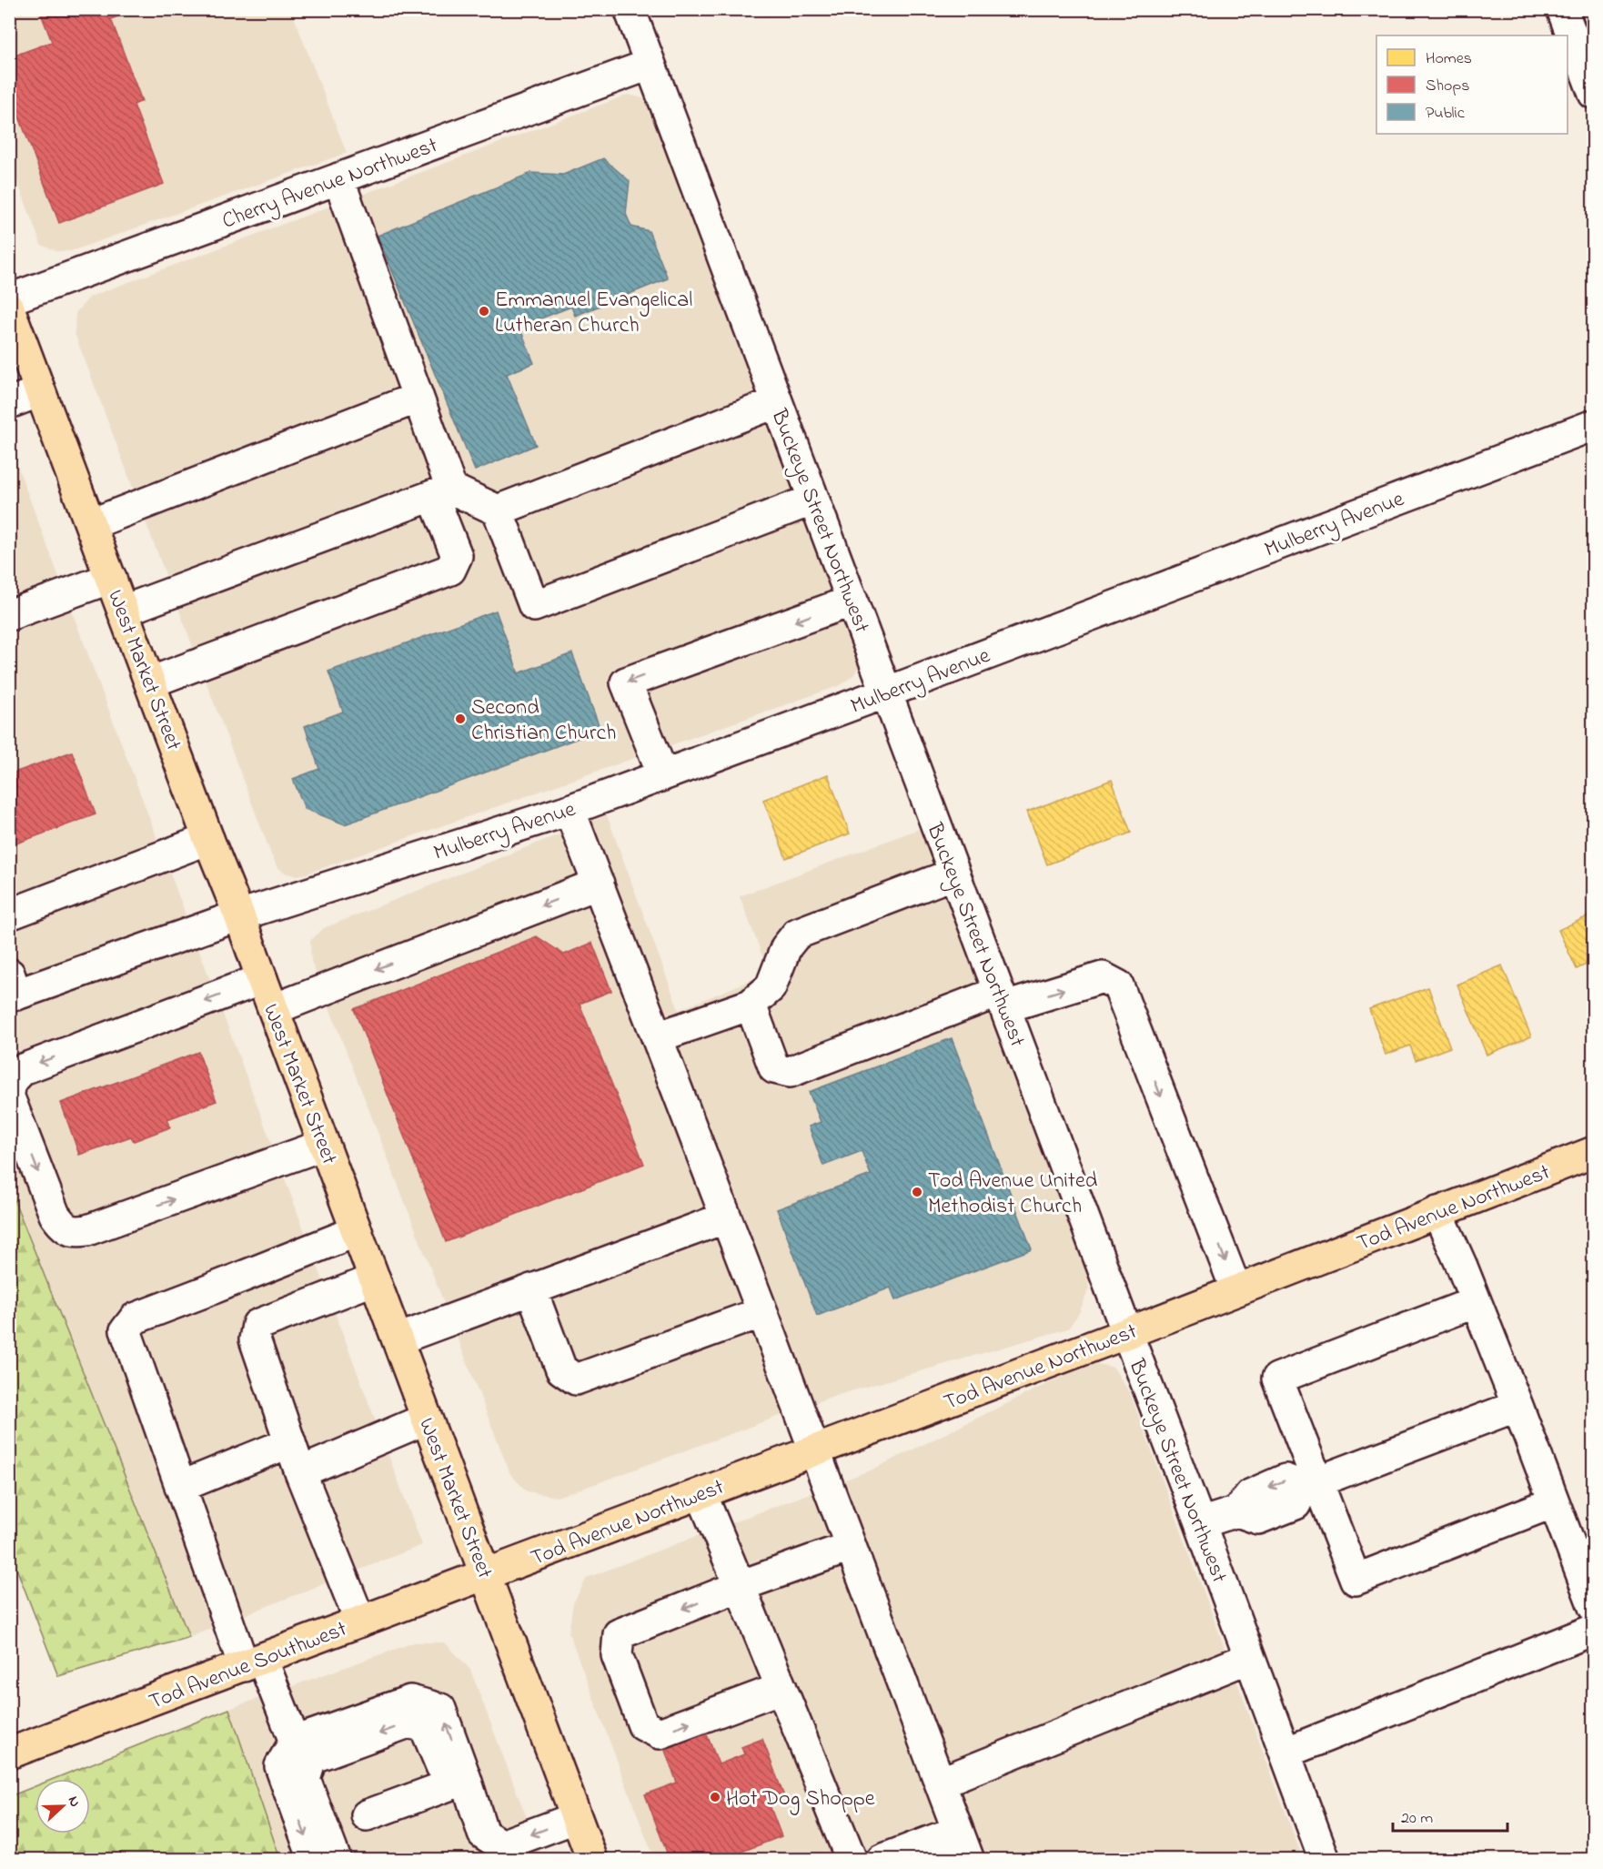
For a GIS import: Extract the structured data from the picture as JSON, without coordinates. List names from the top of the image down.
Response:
{
  "streets": {
    "main road": ["West Market Street", "Tod Avenue Northwest", "Tod Avenue Southwest"],
    "street": ["Cherry Avenue Northwest", "Buckeye Street Northwest", "Mulberry Avenue"]
  },
  "crossings": [
    ["Cherry Avenue Northwest", "Buckeye Street Northwest"],
    ["Buckeye Street Northwest", "Mulberry Avenue"],
    ["Buckeye Street Northwest", "Tod Avenue Northwest"],
    ["Mulberry Avenue", "West Market Street"],
    ["West Market Street", "Tod Avenue Northwest"],
    ["West Market Street", "Tod Avenue Southwest"],
    ["Tod Avenue Northwest", "Tod Avenue Southwest"]
  ],
  "places": [
    "Emmanuel Evangelical Lutheran Church",
    "Second Christian Church",
    "Tod Avenue United Methodist Church",
    "Hot Dog Shoppe"
  ],
  "legend": ["Homes", "Shops", "Public"],
  "scale_bar": "20 m",
  "north": "right"
}
